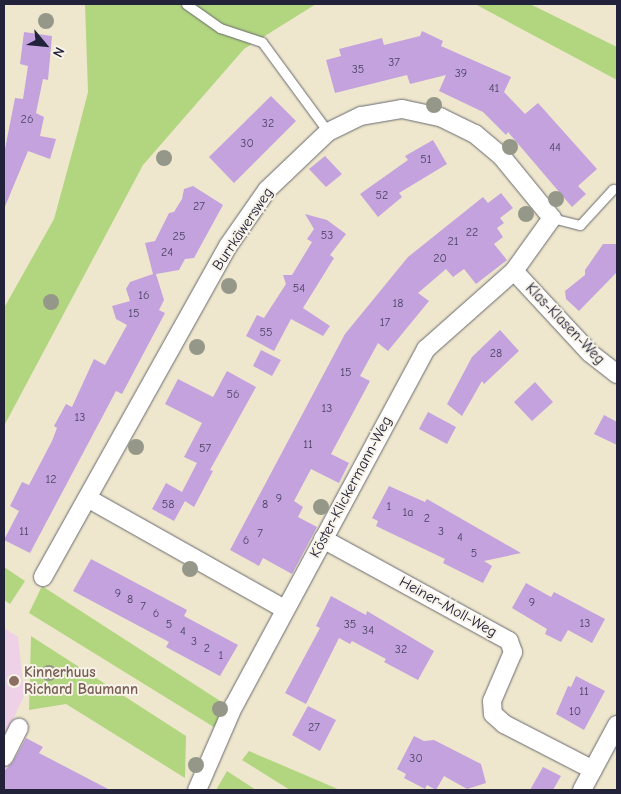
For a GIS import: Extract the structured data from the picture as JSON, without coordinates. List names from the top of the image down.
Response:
{
  "streets": {
    "street": [
      "Burrkäwersweg",
      "Klas-Klasen-Weg",
      "Köster-Klickermann-Weg",
      "Heiner-Moll-Weg"
    ]
  },
  "crossings": [
    ["Burrkäwersweg", "Köster-Klickermann-Weg"],
    ["Klas-Klasen-Weg", "Köster-Klickermann-Weg"],
    ["Köster-Klickermann-Weg", "Heiner-Moll-Weg"]
  ],
  "places": ["Kinnerhuus Richard Baumann"],
  "house_numbers": [
    "37",
    "35",
    "39",
    "41",
    "26",
    "32",
    "30",
    "44",
    "51",
    "52",
    "27",
    "22",
    "53",
    "25",
    "21",
    "24",
    "20",
    "54",
    "16",
    "18",
    "15",
    "17",
    "55",
    "28",
    "15",
    "56",
    "13",
    "13",
    "11",
    "57",
    "12",
    "9",
    "58",
    "8",
    "1",
    "1a",
    "2",
    "11",
    "3",
    "7",
    "4",
    "6",
    "5",
    "9",
    "8",
    "9",
    "7",
    "6",
    "13",
    "5",
    "35",
    "34",
    "4",
    "3",
    "2",
    "32",
    "1",
    "11",
    "10",
    "27",
    "30"
  ],
  "north": "bottom right"
}
